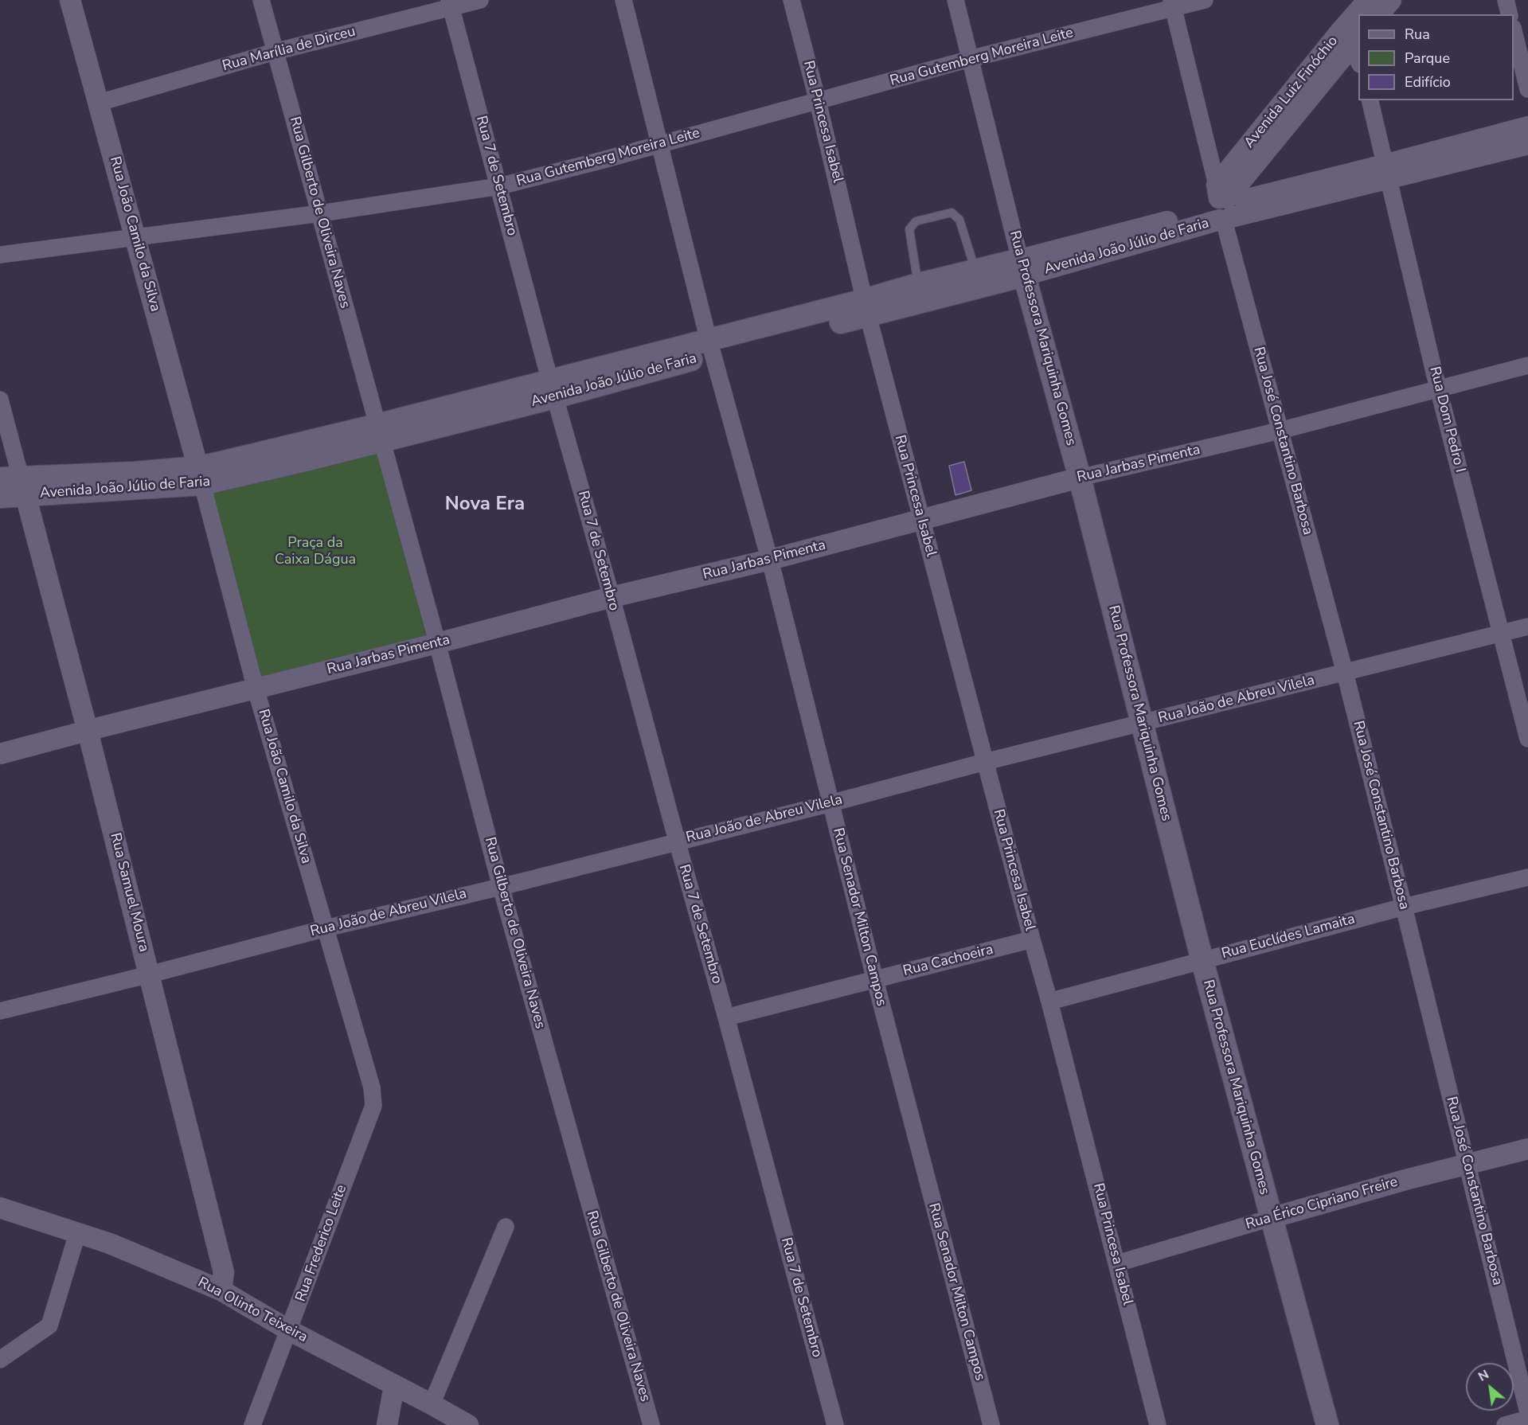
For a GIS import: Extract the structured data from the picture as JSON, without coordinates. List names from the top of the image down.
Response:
{
  "streets": {
    "main road": ["Avenida João Júlio de Faria", "Rua Professora Mariquinha Gomes"],
    "street": [
      "Rua Marília de Dirceu",
      "Rua Gutemberg Moreira Leite",
      "Avenida Luiz Finóchio",
      "Rua Princesa Isabel",
      "Rua 7 de Setembro",
      "Rua Gilberto de Oliveira Naves",
      "Rua João Camilo da Silva",
      "Rua Dom Pedro I",
      "Rua José Constantino Barbosa",
      "Rua Jarbas Pimenta",
      "Rua João de Abreu Vilela",
      "Rua Samuel Moura",
      "Rua Senador Milton Campos",
      "Rua Euclídes Lamaita",
      "Rua Cachoeira",
      "Rua Érico Cipriano Freire",
      "Rua Frederico Leite",
      "Rua Olinto Teixeira"
    ]
  },
  "crossings": [
    ["Rua Marília de Dirceu", "Rua 7 de Setembro"],
    ["Rua Marília de Dirceu", "Rua Gilberto de Oliveira Naves"],
    ["Rua Marília de Dirceu", "Rua João Camilo da Silva"],
    ["Rua Gutemberg Moreira Leite", "Rua Princesa Isabel"],
    ["Rua Gutemberg Moreira Leite", "Rua 7 de Setembro"],
    ["Rua Gutemberg Moreira Leite", "Rua Gilberto de Oliveira Naves"],
    ["Rua Gutemberg Moreira Leite", "Rua João Camilo da Silva"],
    ["Rua Gutemberg Moreira Leite", "Rua Professora Mariquinha Gomes"],
    ["Rua Gutemberg Moreira Leite", "Rua José Constantino Barbosa"],
    ["Rua Gutemberg Moreira Leite", "Rua Senador Milton Campos"],
    ["Avenida Luiz Finóchio", "Avenida João Júlio de Faria"],
    ["Avenida Luiz Finóchio", "Rua José Constantino Barbosa"],
    ["Rua Princesa Isabel", "Avenida João Júlio de Faria"],
    ["Rua Princesa Isabel", "Rua Jarbas Pimenta"],
    ["Rua Princesa Isabel", "Rua João de Abreu Vilela"],
    ["Rua Princesa Isabel", "Rua Euclídes Lamaita"],
    ["Rua Princesa Isabel", "Rua Cachoeira"],
    ["Rua Princesa Isabel", "Rua Érico Cipriano Freire"],
    ["Rua 7 de Setembro", "Avenida João Júlio de Faria"],
    ["Rua 7 de Setembro", "Rua Jarbas Pimenta"],
    ["Rua 7 de Setembro", "Rua João de Abreu Vilela"],
    ["Rua 7 de Setembro", "Rua Cachoeira"],
    ["Rua Gilberto de Oliveira Naves", "Avenida João Júlio de Faria"],
    ["Rua Gilberto de Oliveira Naves", "Rua Jarbas Pimenta"],
    ["Rua Gilberto de Oliveira Naves", "Rua João de Abreu Vilela"],
    ["Rua João Camilo da Silva", "Avenida João Júlio de Faria"],
    ["Rua João Camilo da Silva", "Rua Jarbas Pimenta"],
    ["Rua João Camilo da Silva", "Rua João de Abreu Vilela"],
    ["Rua João Camilo da Silva", "Rua Frederico Leite"],
    ["Avenida João Júlio de Faria", "Rua Professora Mariquinha Gomes"],
    ["Avenida João Júlio de Faria", "Rua Dom Pedro I"],
    ["Avenida João Júlio de Faria", "Rua José Constantino Barbosa"],
    ["Avenida João Júlio de Faria", "Rua Samuel Moura"],
    ["Avenida João Júlio de Faria", "Rua Senador Milton Campos"],
    ["Rua Professora Mariquinha Gomes", "Rua Jarbas Pimenta"],
    ["Rua Professora Mariquinha Gomes", "Rua João de Abreu Vilela"],
    ["Rua Professora Mariquinha Gomes", "Rua Euclídes Lamaita"],
    ["Rua Professora Mariquinha Gomes", "Rua Érico Cipriano Freire"],
    ["Rua Dom Pedro I", "Rua Jarbas Pimenta"],
    ["Rua Dom Pedro I", "Rua João de Abreu Vilela"],
    ["Rua José Constantino Barbosa", "Rua Jarbas Pimenta"],
    ["Rua José Constantino Barbosa", "Rua João de Abreu Vilela"],
    ["Rua José Constantino Barbosa", "Rua Euclídes Lamaita"],
    ["Rua José Constantino Barbosa", "Rua Érico Cipriano Freire"],
    ["Rua Jarbas Pimenta", "Rua Samuel Moura"],
    ["Rua Jarbas Pimenta", "Rua Senador Milton Campos"],
    ["Rua João de Abreu Vilela", "Rua Samuel Moura"],
    ["Rua João de Abreu Vilela", "Rua Senador Milton Campos"],
    ["Rua Samuel Moura", "Rua Olinto Teixeira"],
    ["Rua Senador Milton Campos", "Rua Cachoeira"],
    ["Rua Frederico Leite", "Rua Olinto Teixeira"]
  ],
  "districts": ["Nova Era"],
  "parks": ["Praça da Caixa Dágua"],
  "legend": ["Rua", "Parque", "Edifício"],
  "north": "top left"
}
